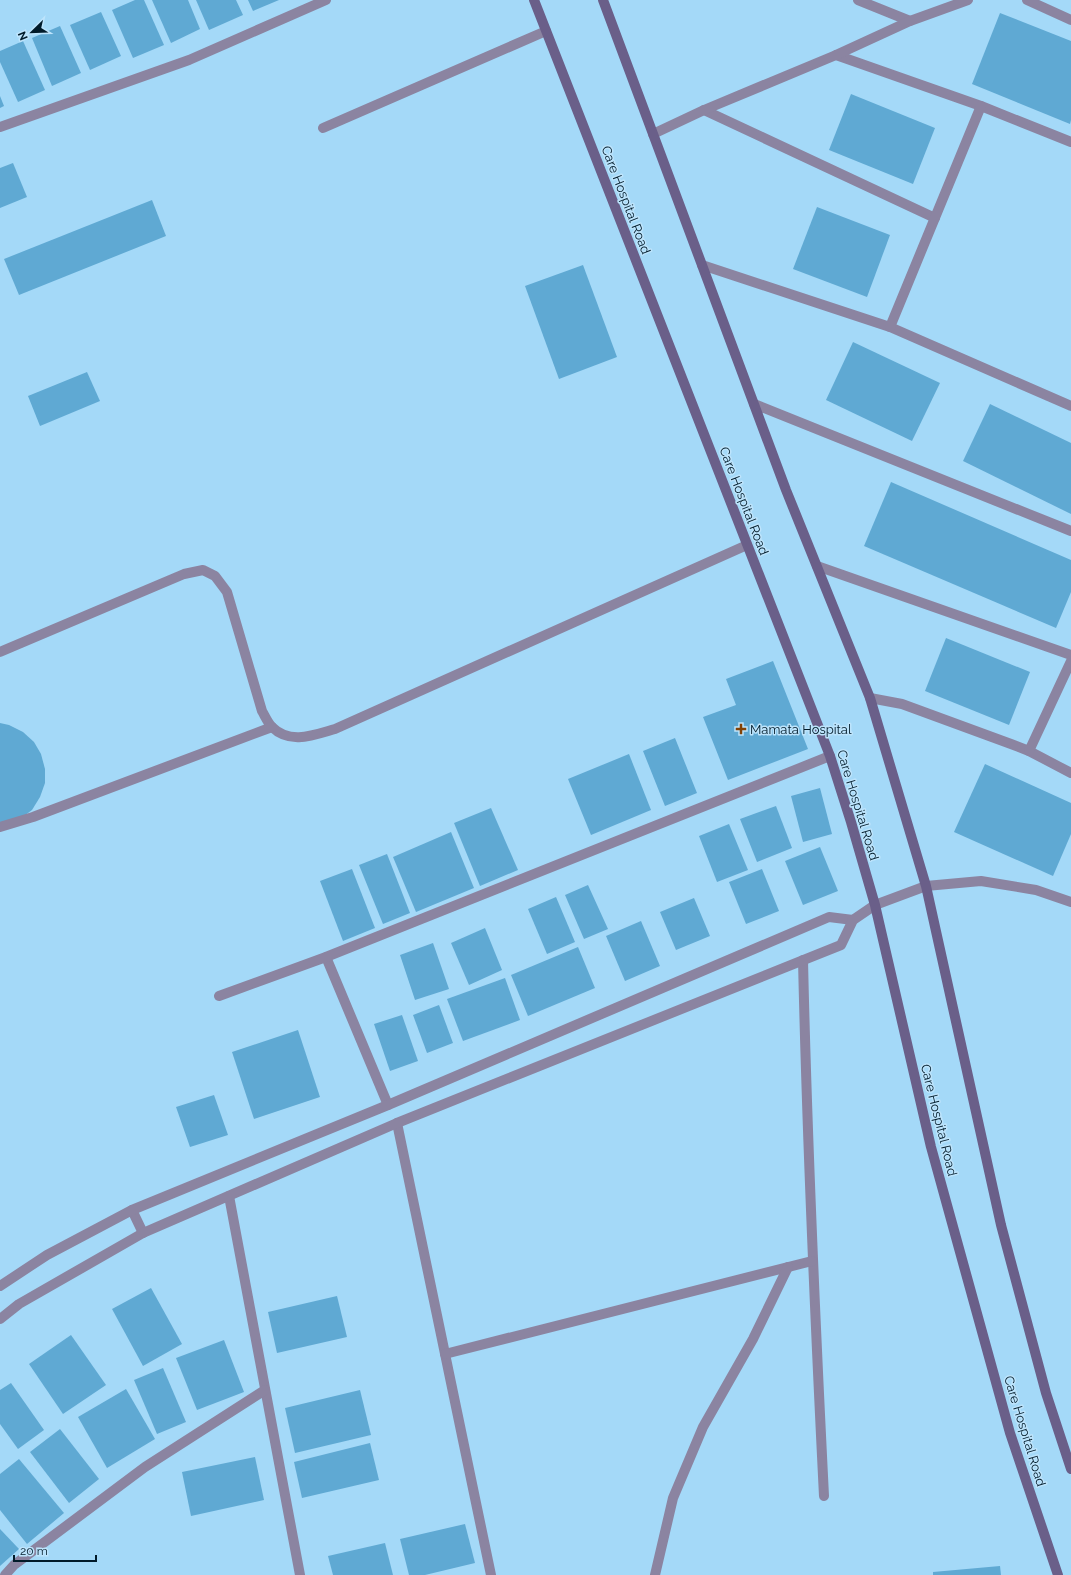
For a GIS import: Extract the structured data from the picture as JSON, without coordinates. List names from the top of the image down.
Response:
{
  "streets": {
    "street": ["Care Hospital Road"]
  },
  "places": {
    "health": ["Mamata Hospital"]
  },
  "scale_bar": "20 m",
  "north": "bottom left"
}
